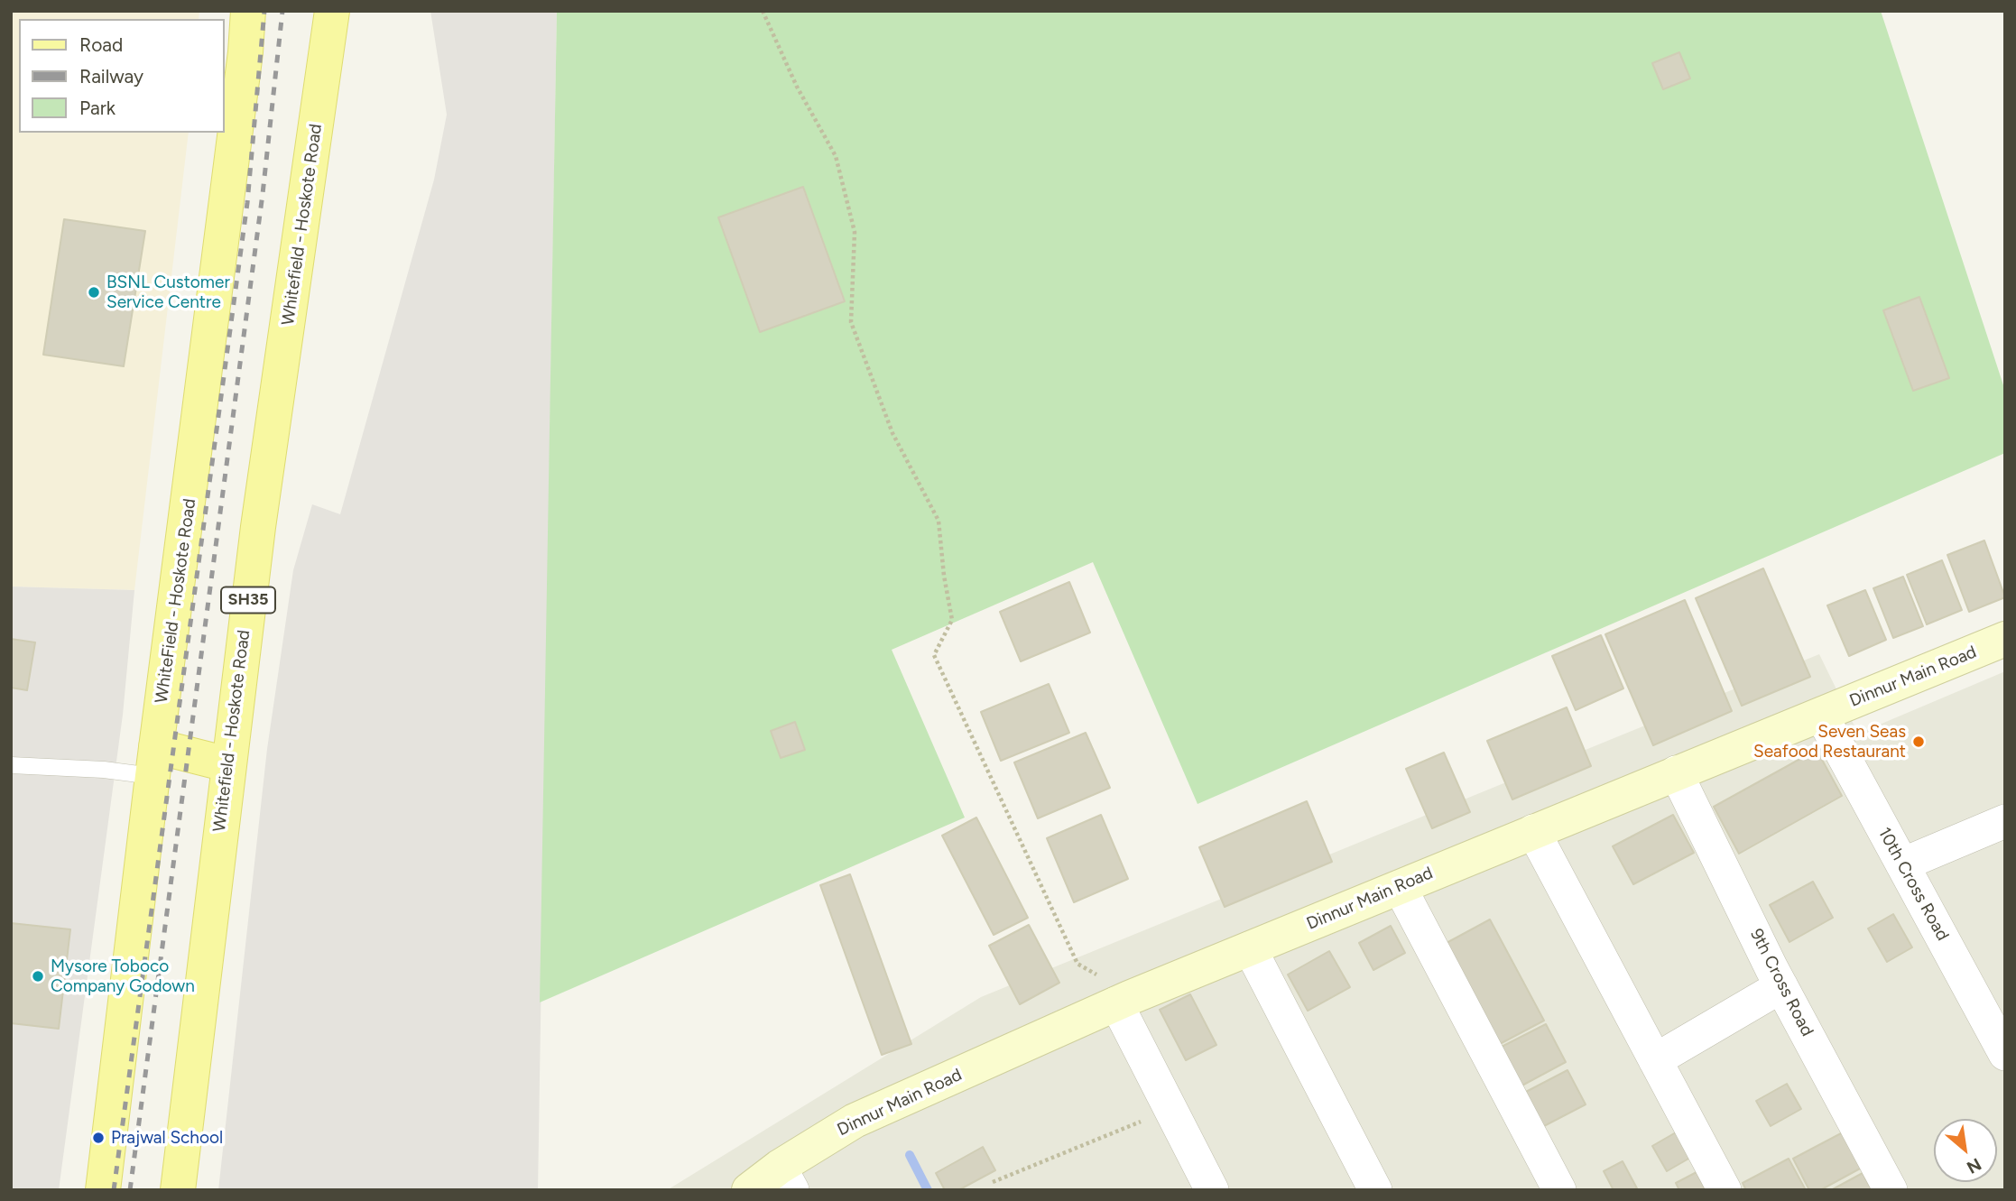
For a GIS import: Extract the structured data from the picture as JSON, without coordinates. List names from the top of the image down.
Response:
{
  "streets": {
    "main road": ["Whitefield - Hoskote Road", "SH35", "WhiteField - Hoskote Road"],
    "street": ["Dinnur Main Road", "10th Cross Road", "9th Cross Road"]
  },
  "crossings": [
    ["Dinnur Main Road", "10th Cross Road"],
    ["Dinnur Main Road", "9th Cross Road"]
  ],
  "places": [
    "BSNL Customer Service Centre",
    "Seven Seas Seafood Restaurant",
    "Mysore Toboco Company Godown",
    "Prajwal School"
  ],
  "legend": ["Road", "Railway", "Park"],
  "north": "bottom right"
}
